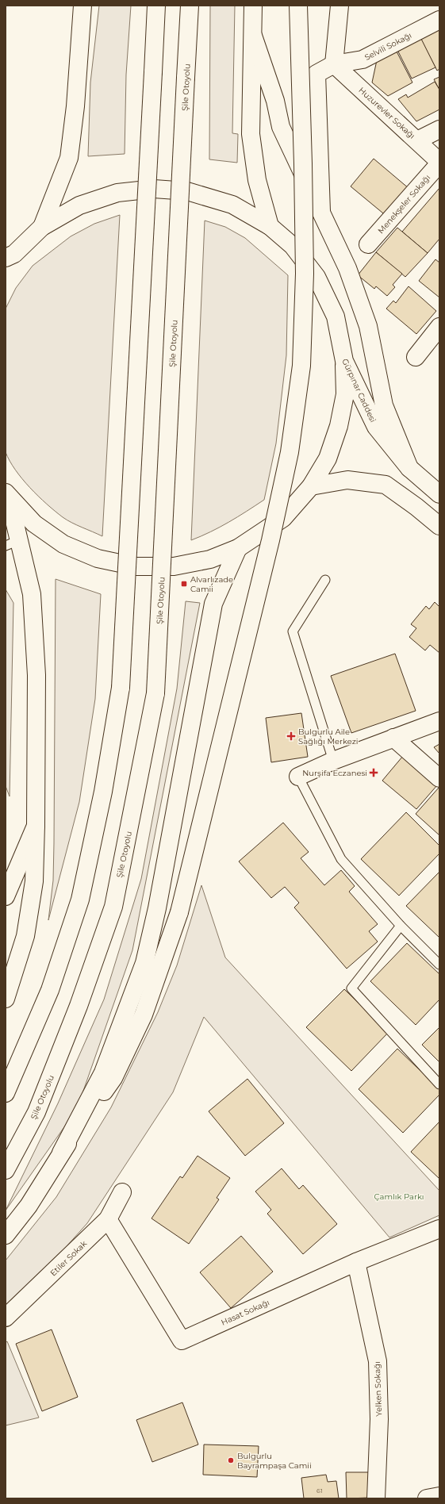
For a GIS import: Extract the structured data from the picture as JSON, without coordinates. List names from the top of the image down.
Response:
{
  "streets": {
    "main road": [
      "Selvili Sokağı",
      "Şile Otoyolu",
      "Huzurevler Sokağı",
      "Menekşeler Sokağı",
      "Gürpınar Caddesi",
      "Etiler Sokak",
      "Hasat Sokağı",
      "Yelken Sokağı"
    ]
  },
  "crossings": [
    ["Selvili Sokağı", "Huzurevler Sokağı"],
    ["Huzurevler Sokağı", "Menekşeler Sokağı"],
    ["Etiler Sokak", "Hasat Sokağı"],
    ["Hasat Sokağı", "Yelken Sokağı"]
  ],
  "parks": ["Çamlık Parkı"],
  "places": {
    "transit": ["Alvarlızade Camii"],
    "health": ["Bulgurlu Aile Sağlığı Merkezi", "Nurşifa Eczanesi"],
    "other": ["Bulgurlu Bayrampaşa Camii"]
  },
  "house_numbers": ["61"]
}
